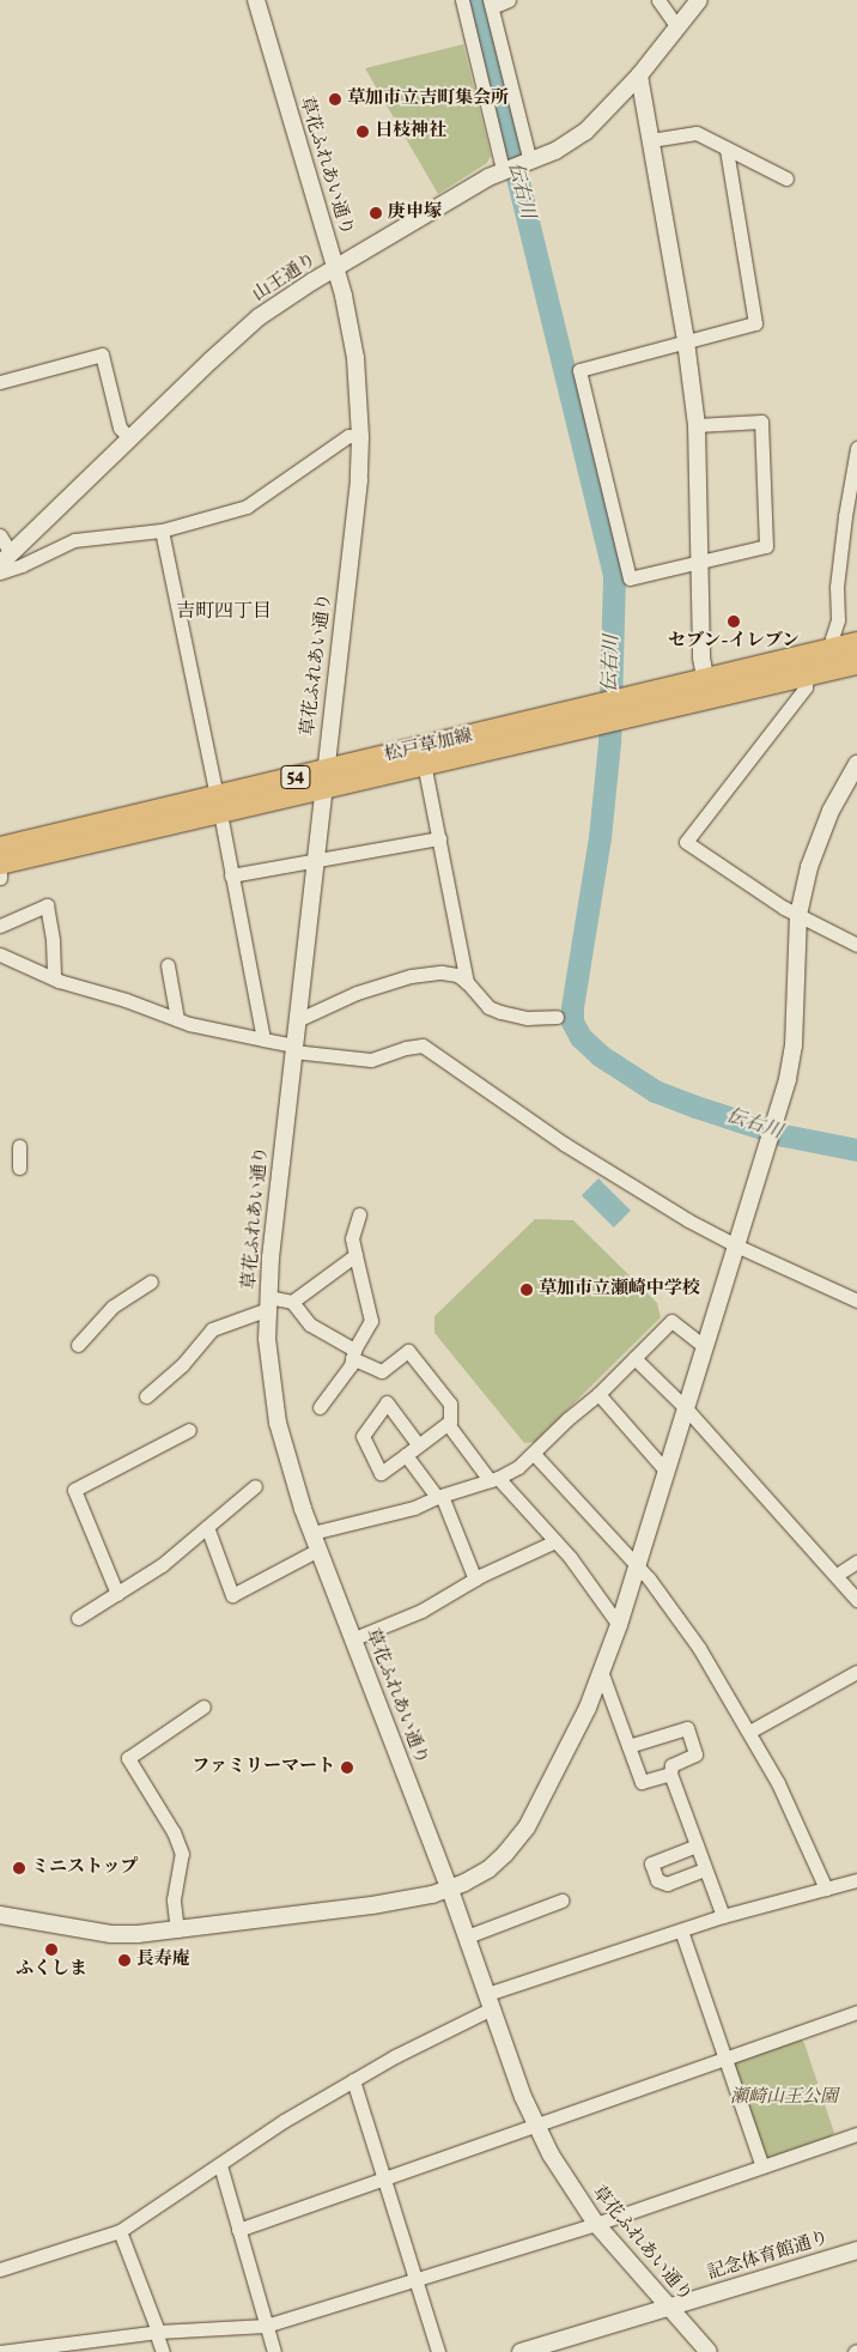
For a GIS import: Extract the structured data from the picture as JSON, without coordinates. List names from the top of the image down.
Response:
{
  "streets": {
    "main road": ["松戸草加線", "54"],
    "street": ["草花ふれあい通り", "山王通り", "記念体育館通り"]
  },
  "crossings": [
    ["草花ふれあい通り", "山王通り"],
    ["草花ふれあい通り", "松戸草加線"],
    ["草花ふれあい通り", "記念体育館通り"]
  ],
  "districts": ["吉町四丁目"],
  "water": ["伝右川"],
  "parks": ["瀬崎山王公園"],
  "places": [
    "草加市立吉町集会所",
    "日枝神社",
    "庚申塚",
    "セブン-イレブン",
    "草加市立瀬崎中学校",
    "ファミリーマート",
    "ミニストップ",
    "ふくしま",
    "長寿庵"
  ]
}
